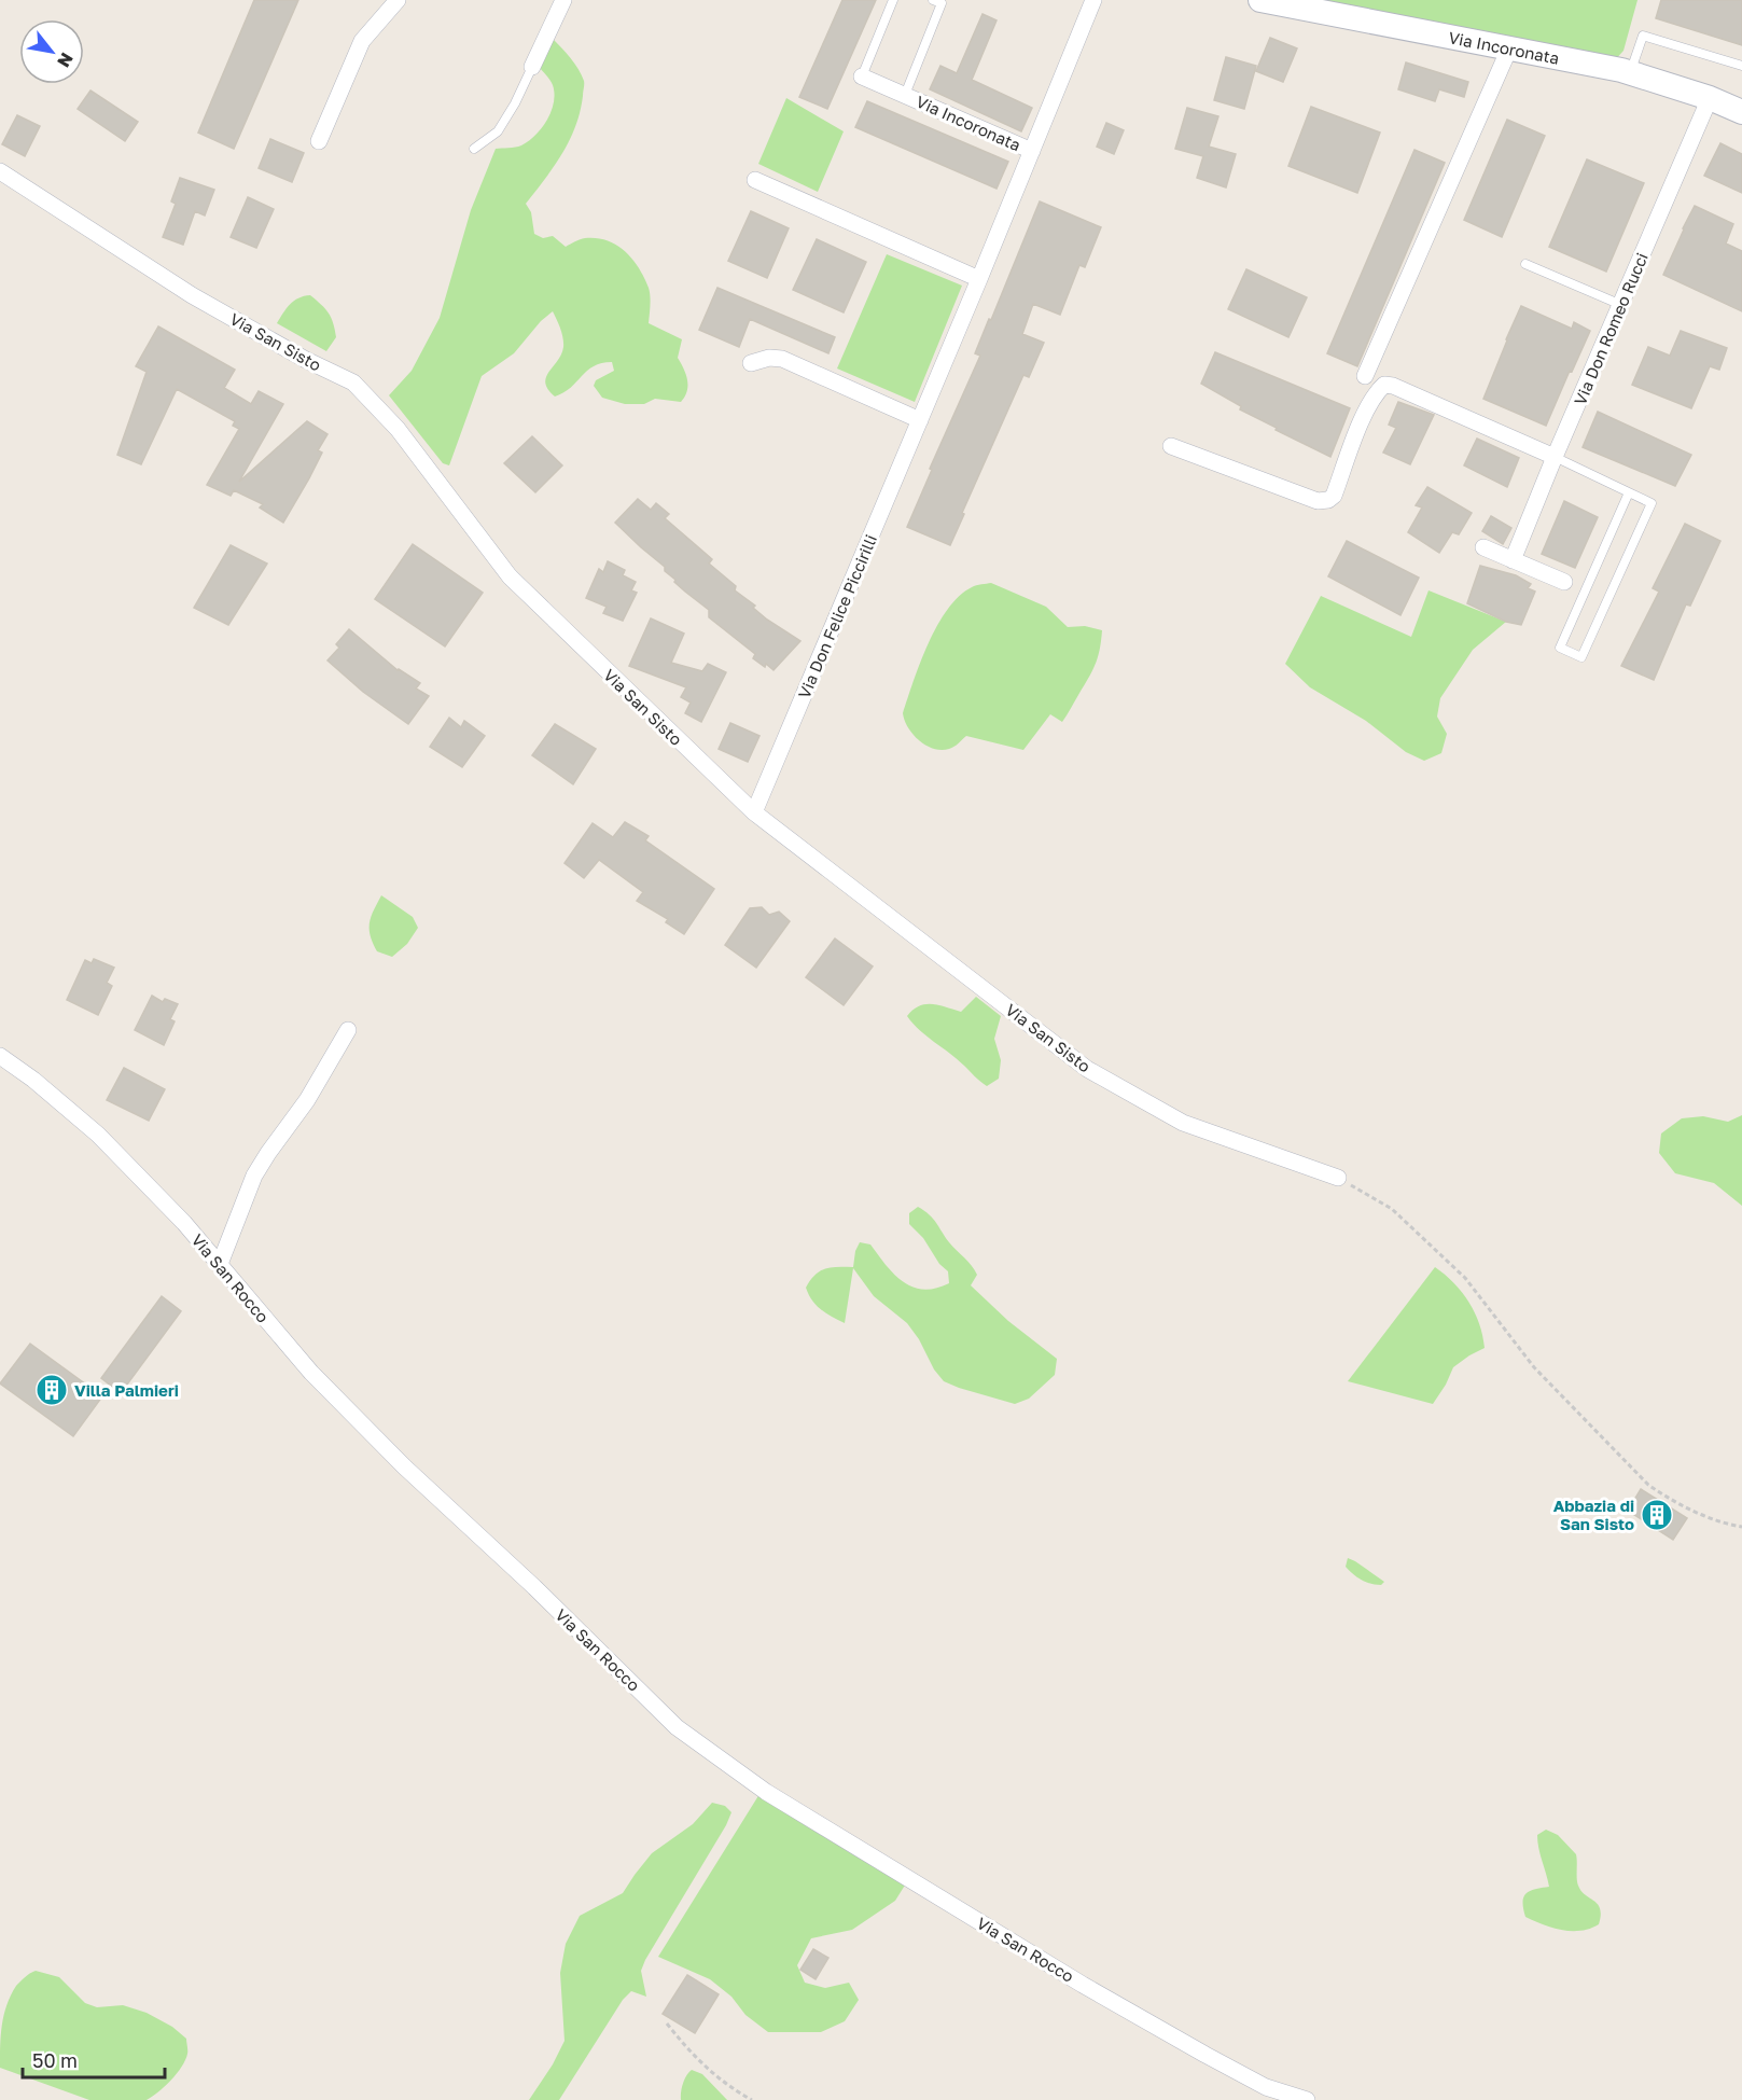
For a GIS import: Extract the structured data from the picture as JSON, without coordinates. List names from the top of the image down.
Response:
{
  "streets": {
    "main road": ["Via Incoronata"],
    "street": [
      "Via Don Romeo Rucci",
      "Via San Sisto",
      "Via Don Felice Piccirilli",
      "Via San Rocco"
    ]
  },
  "crossings": [
    ["Via Incoronata", "Via Don Romeo Rucci"],
    ["Via Incoronata", "Via Don Felice Piccirilli"],
    ["Via San Sisto", "Via Don Felice Piccirilli"]
  ],
  "places": {
    "building": ["Villa Palmieri", "Abbazia di San Sisto"]
  },
  "scale_bar": "50 m",
  "north": "bottom right"
}
